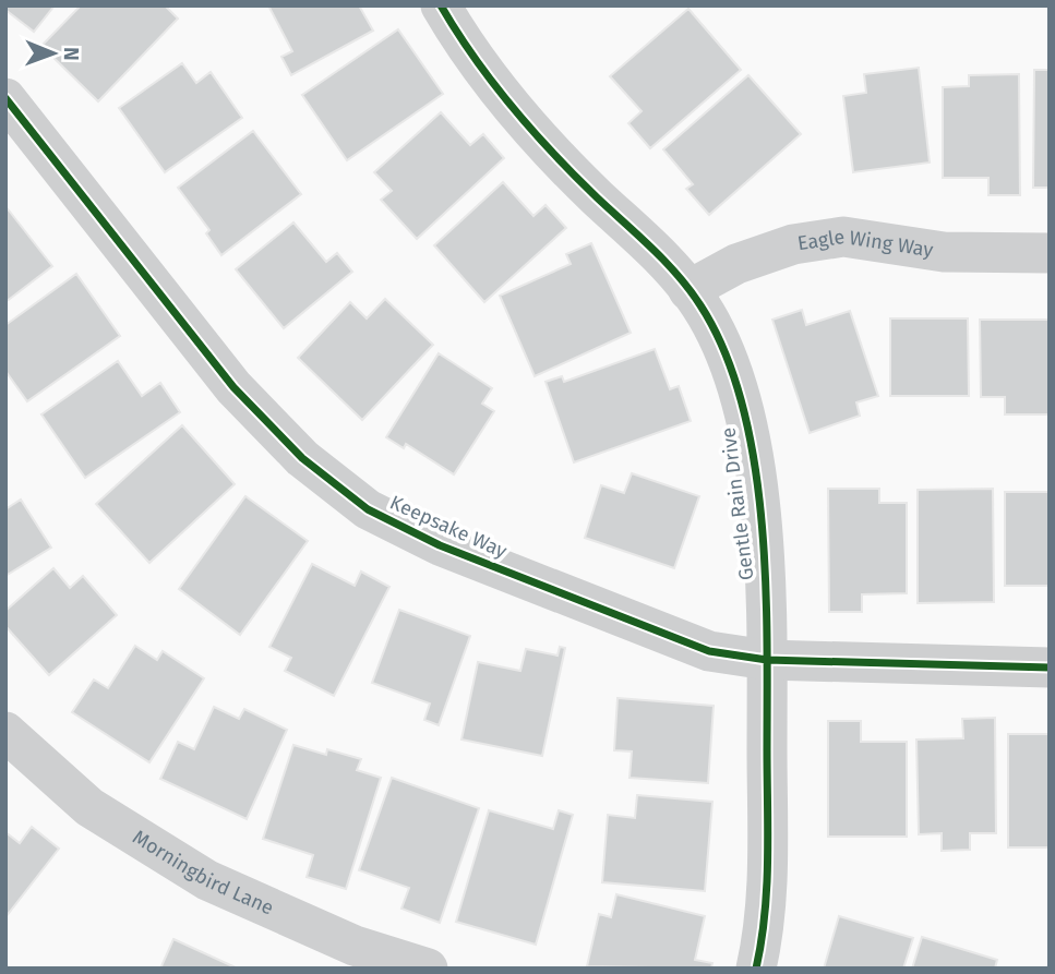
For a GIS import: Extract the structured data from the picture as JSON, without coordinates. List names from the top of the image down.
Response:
{
  "streets": {
    "street": [
      "Eagle Wing Way",
      "Gentle Rain Drive",
      "Keepsake Way",
      "Morningbird Lane"
    ]
  },
  "crossings": [
    ["Eagle Wing Way", "Gentle Rain Drive"],
    ["Gentle Rain Drive", "Keepsake Way"]
  ],
  "north": "right"
}
